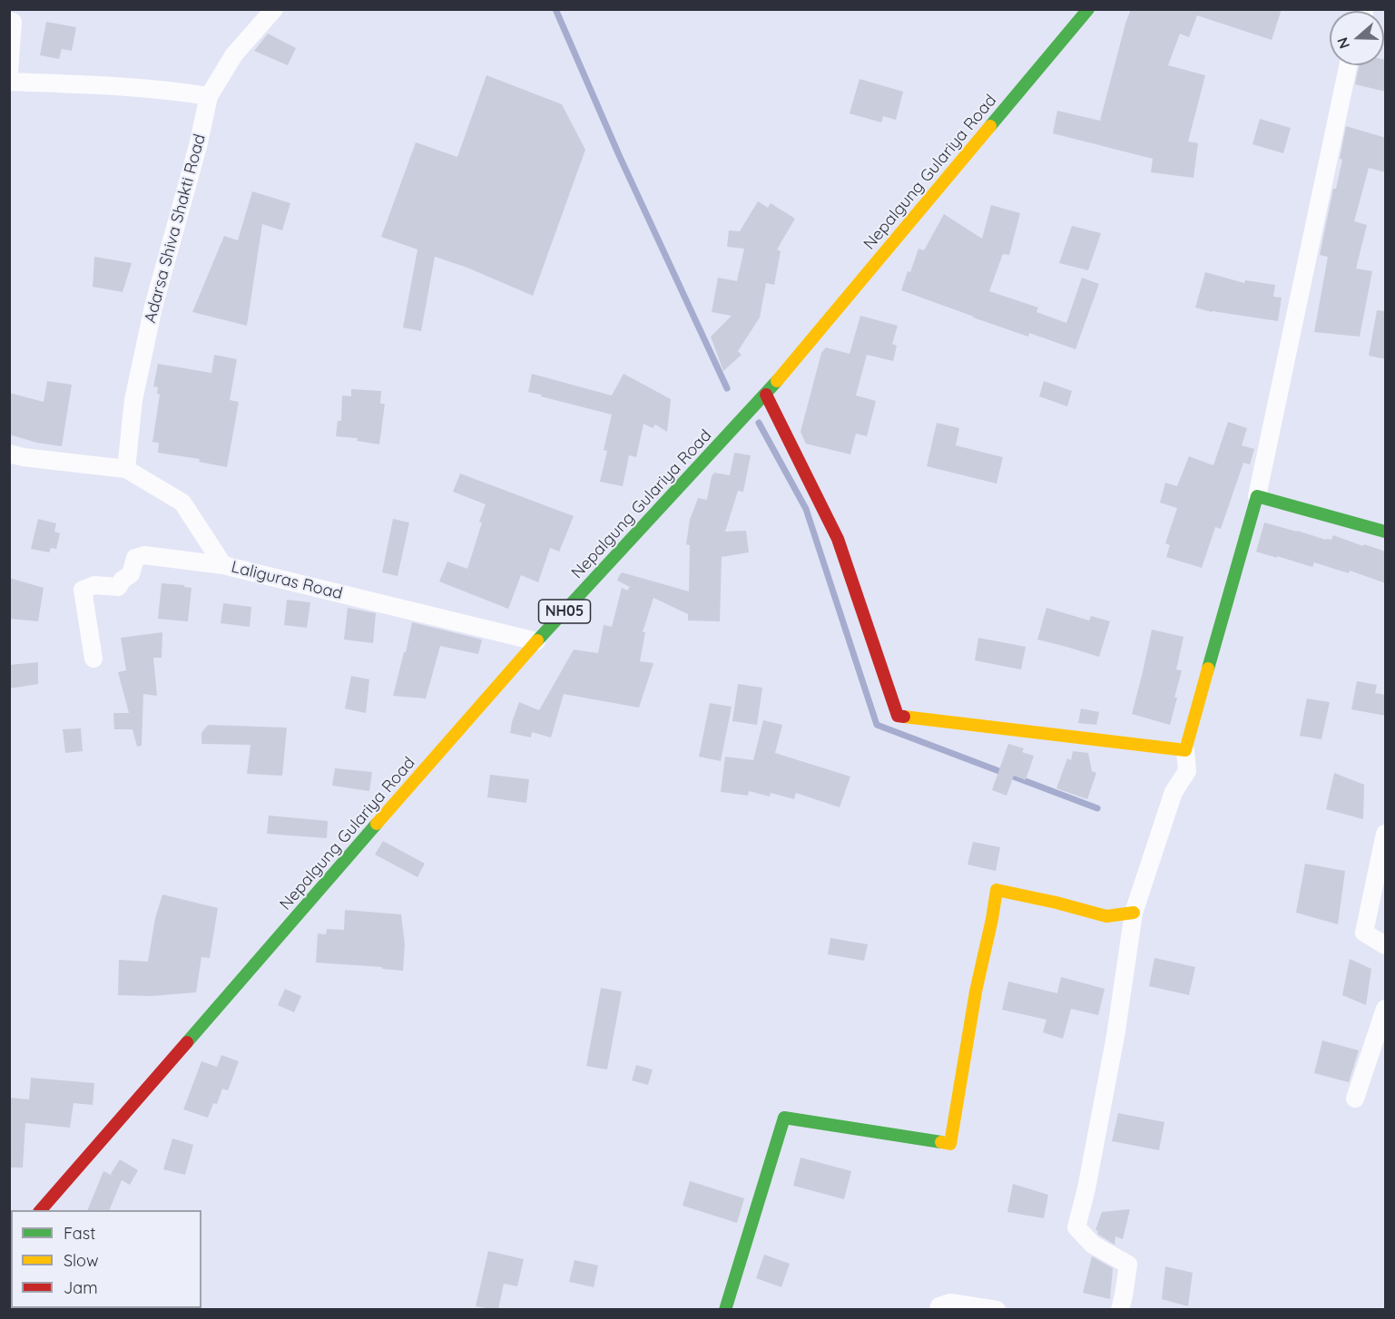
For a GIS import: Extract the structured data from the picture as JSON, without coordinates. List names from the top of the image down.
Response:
{
  "streets": {
    "street": [
      "Nepalgung Gulariya Road",
      "Adarsa Shiva Shakti Road",
      "Laliguras Road",
      "NH05"
    ]
  },
  "crossings": [
    ["Nepalgung Gulariya Road", "Laliguras Road"],
    ["Adarsa Shiva Shakti Road", "Laliguras Road"]
  ],
  "legend": ["Fast", "Slow", "Jam"],
  "north": "left"
}
